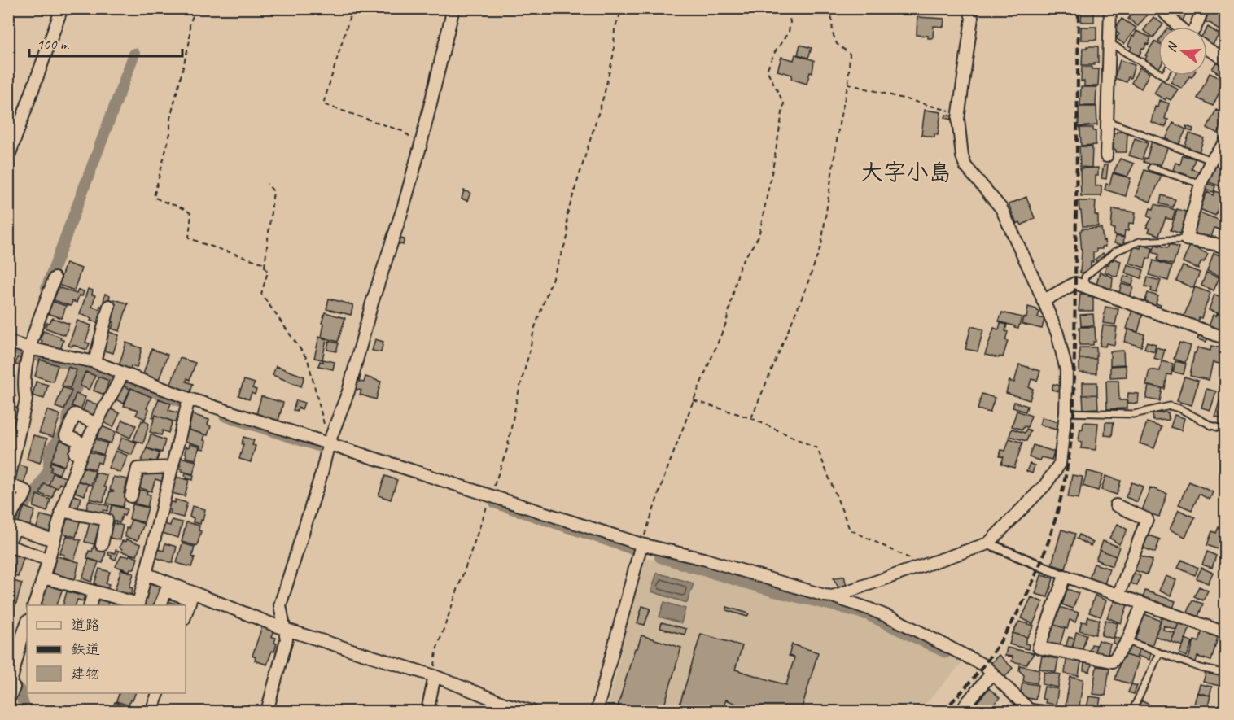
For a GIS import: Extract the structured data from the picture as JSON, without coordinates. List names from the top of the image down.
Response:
{
  "districts": ["大字小島"],
  "legend": ["道路", "鉄道", "建物"],
  "scale_bar": "100 m",
  "north": "left"
}
